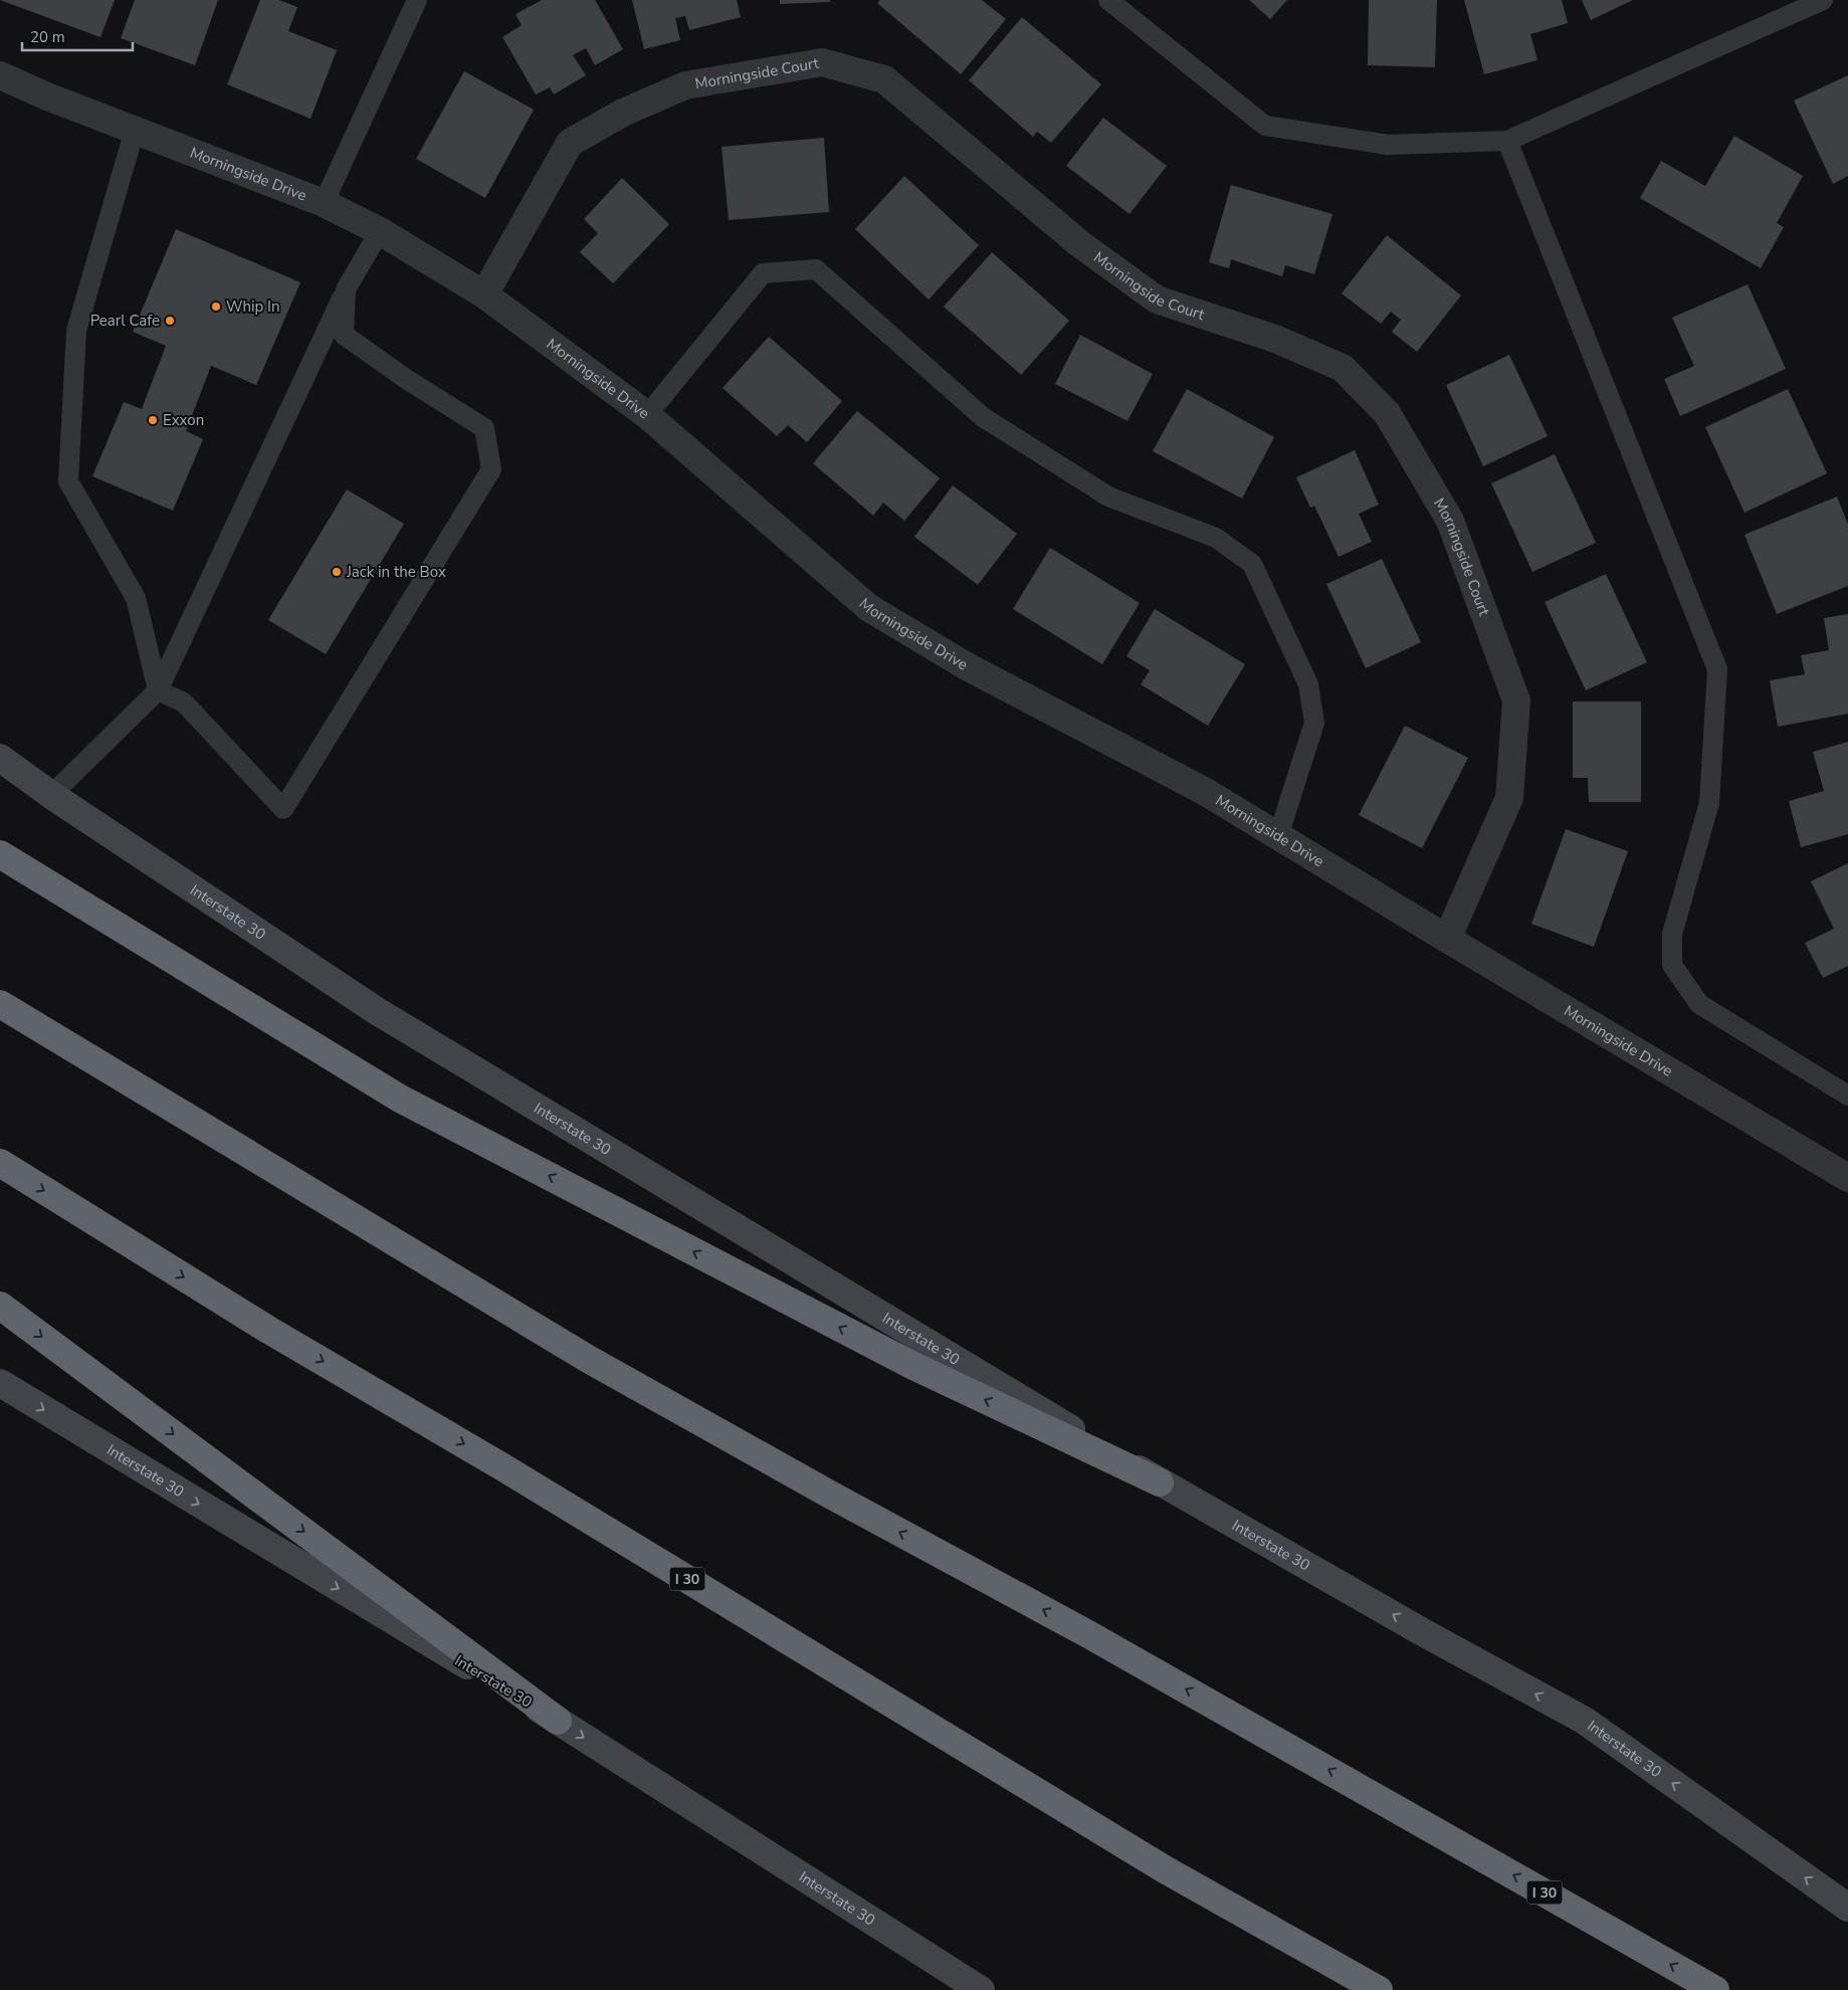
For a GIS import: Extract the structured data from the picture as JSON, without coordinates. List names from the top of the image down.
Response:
{
  "streets": {
    "highway": ["I 30"],
    "main road": ["Interstate 30"],
    "street": ["Morningside Court", "Morningside Drive"]
  },
  "crossings": [
    ["Morningside Court", "Morningside Drive"]
  ],
  "places": [
    "Whip In",
    "Pearl Cafe",
    "Exxon",
    "Jack in the Box"
  ],
  "scale_bar": "20 m"
}
